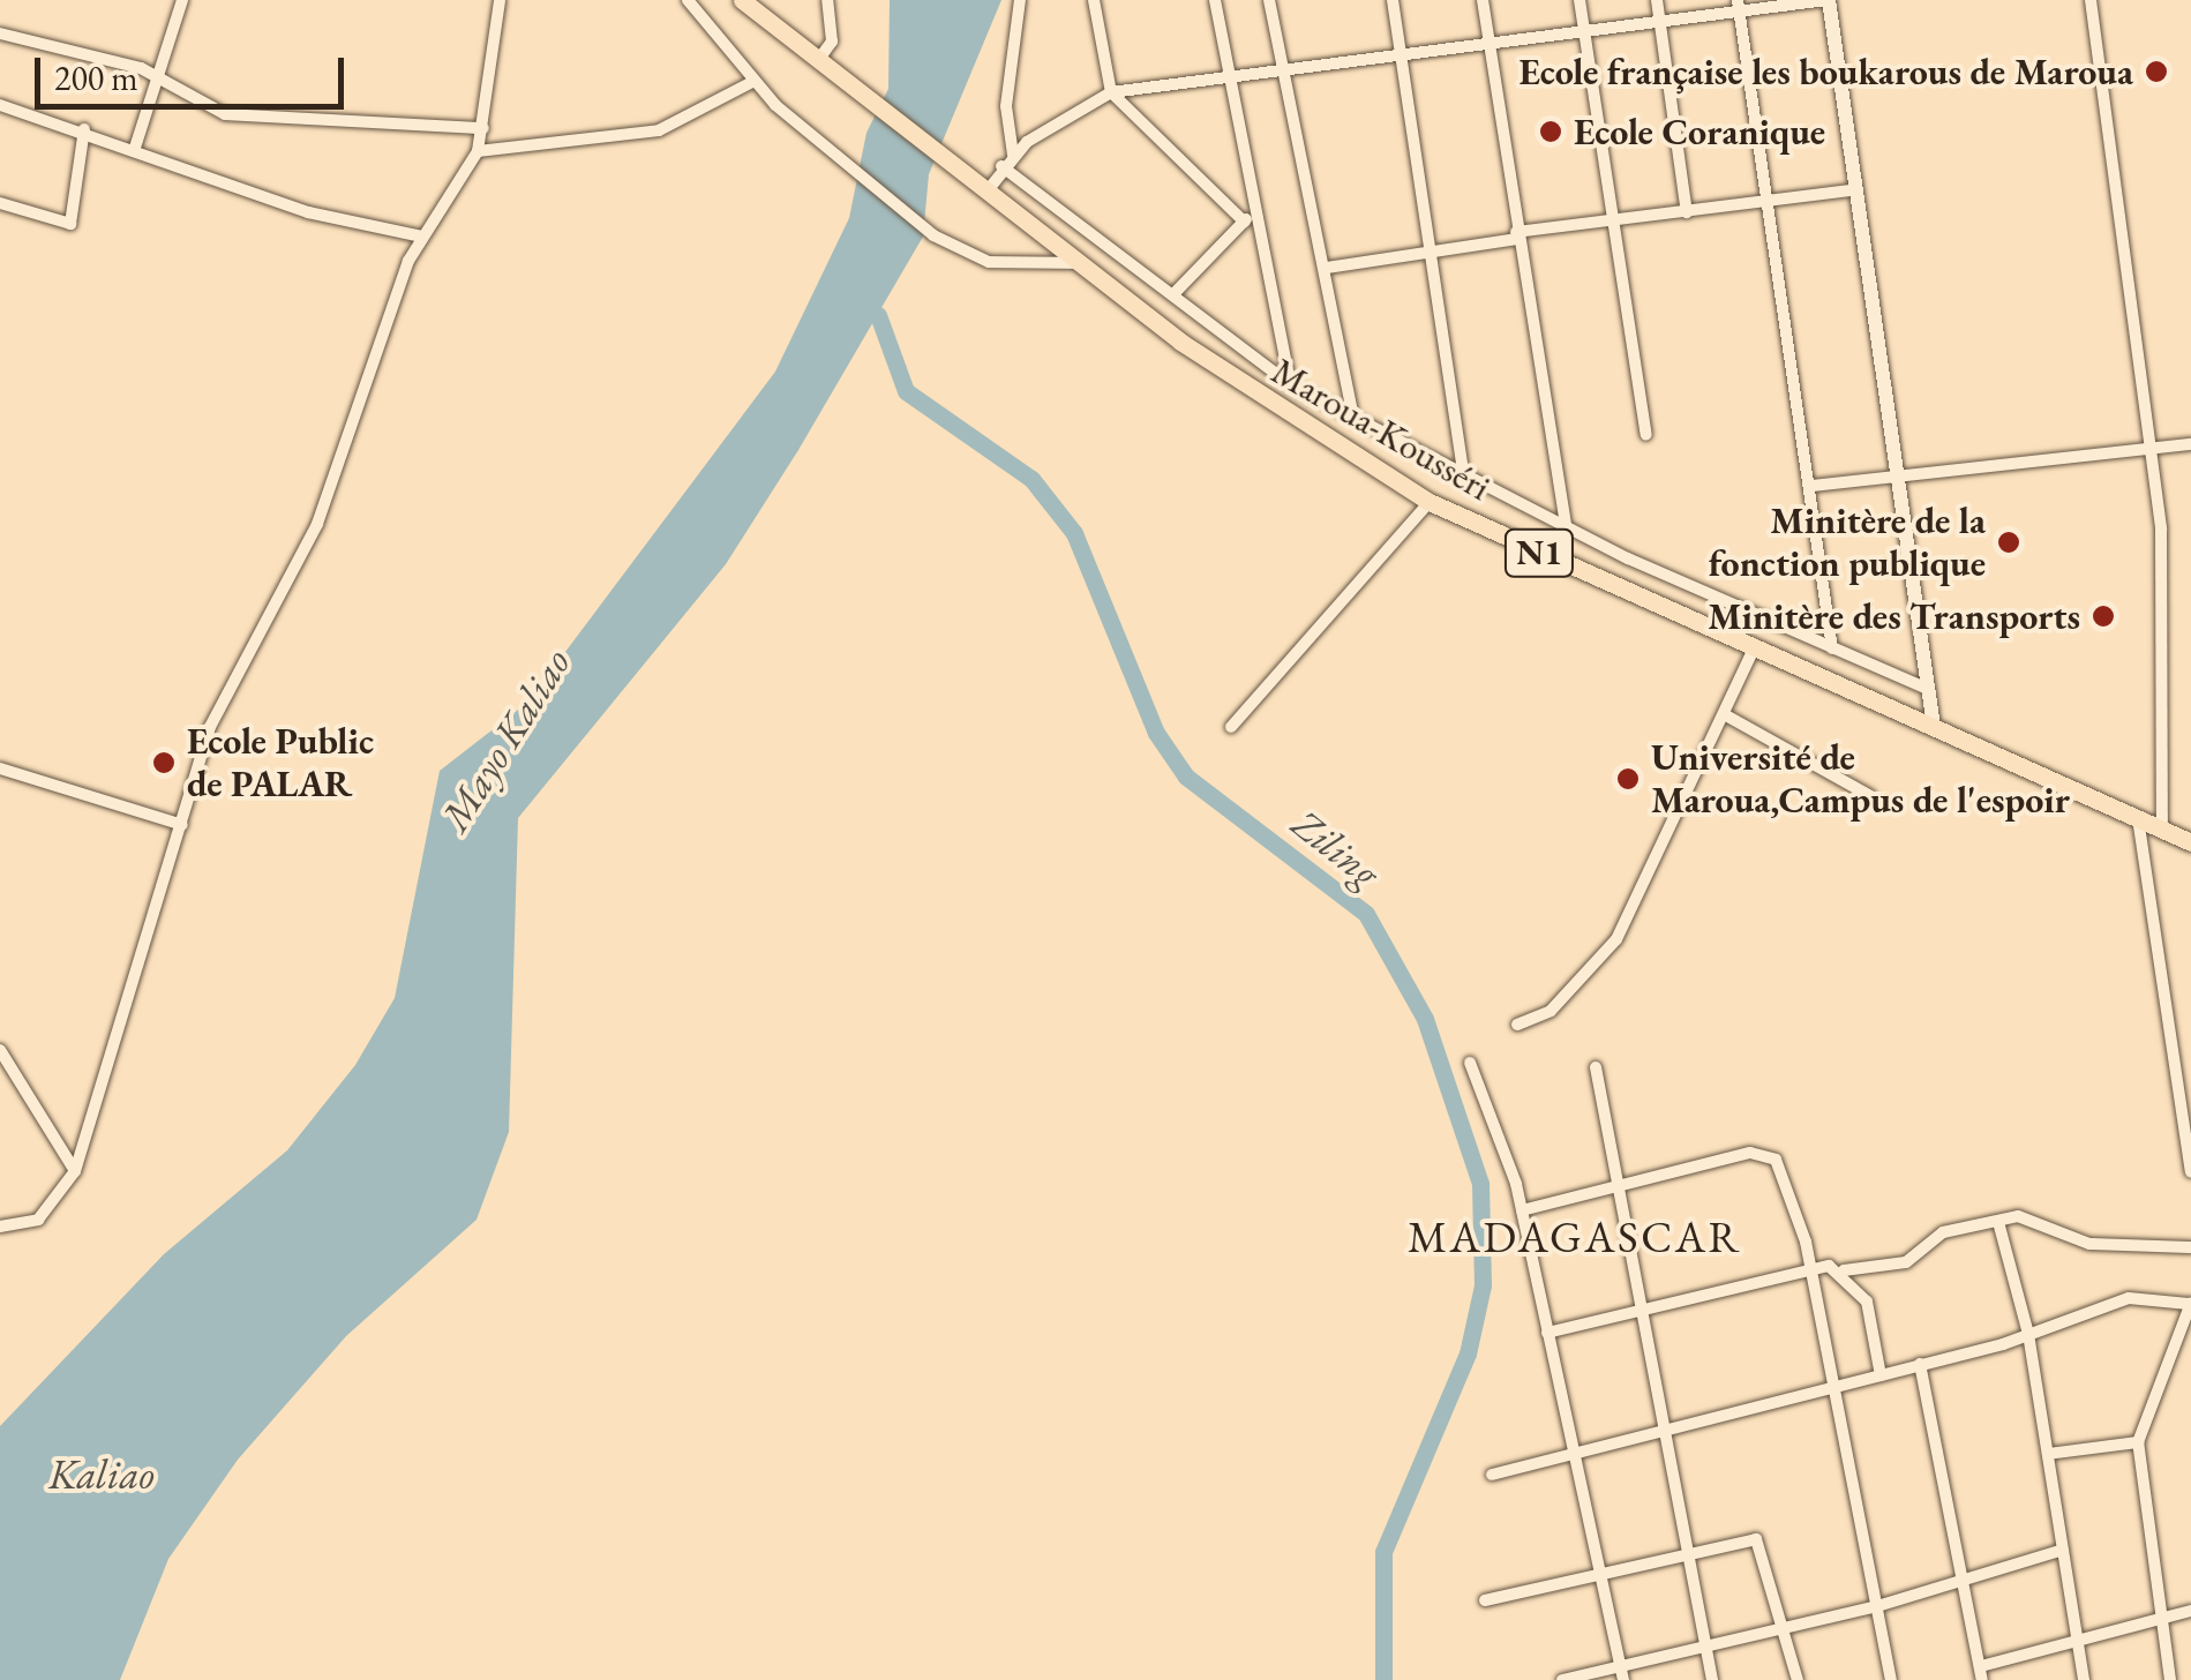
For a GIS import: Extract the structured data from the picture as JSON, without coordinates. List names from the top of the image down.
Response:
{
  "streets": {
    "highway": ["Maroua-Kousséri", "N1"]
  },
  "districts": ["MADAGASCAR"],
  "water": ["Mayo Kaliao", "Ziling", "Kaliao"],
  "places": [
    "Ecole française les boukarous de Maroua",
    "Ecole Coranique",
    "Minitère de la fonction publique",
    "Minitère des Transports",
    "Ecole Public de PALAR",
    "Université de Maroua,Campus de l'espoir"
  ],
  "scale_bar": "200 m"
}
